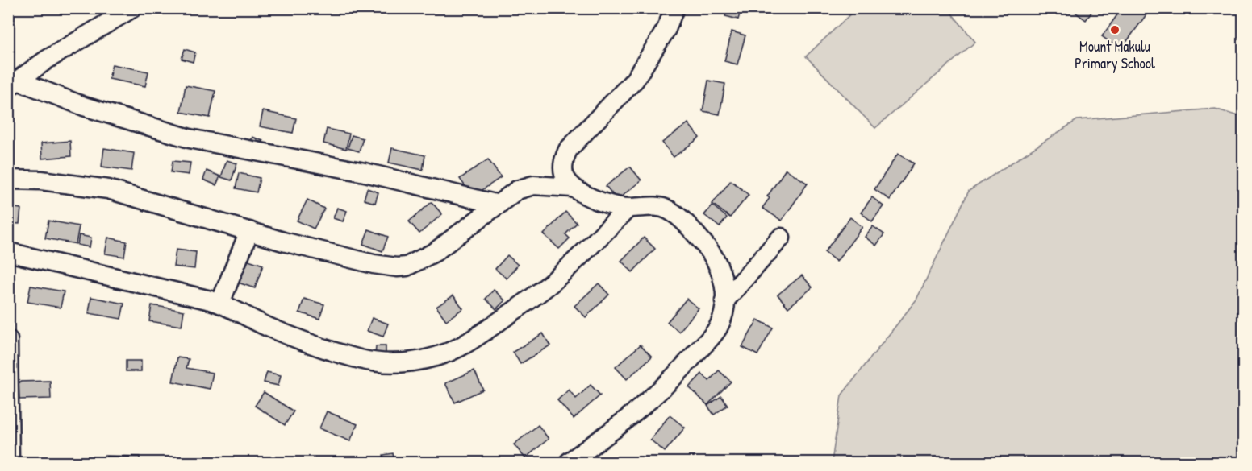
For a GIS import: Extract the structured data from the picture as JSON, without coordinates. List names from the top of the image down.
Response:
{
  "places": ["Mount Makulu Primary School"]
}
